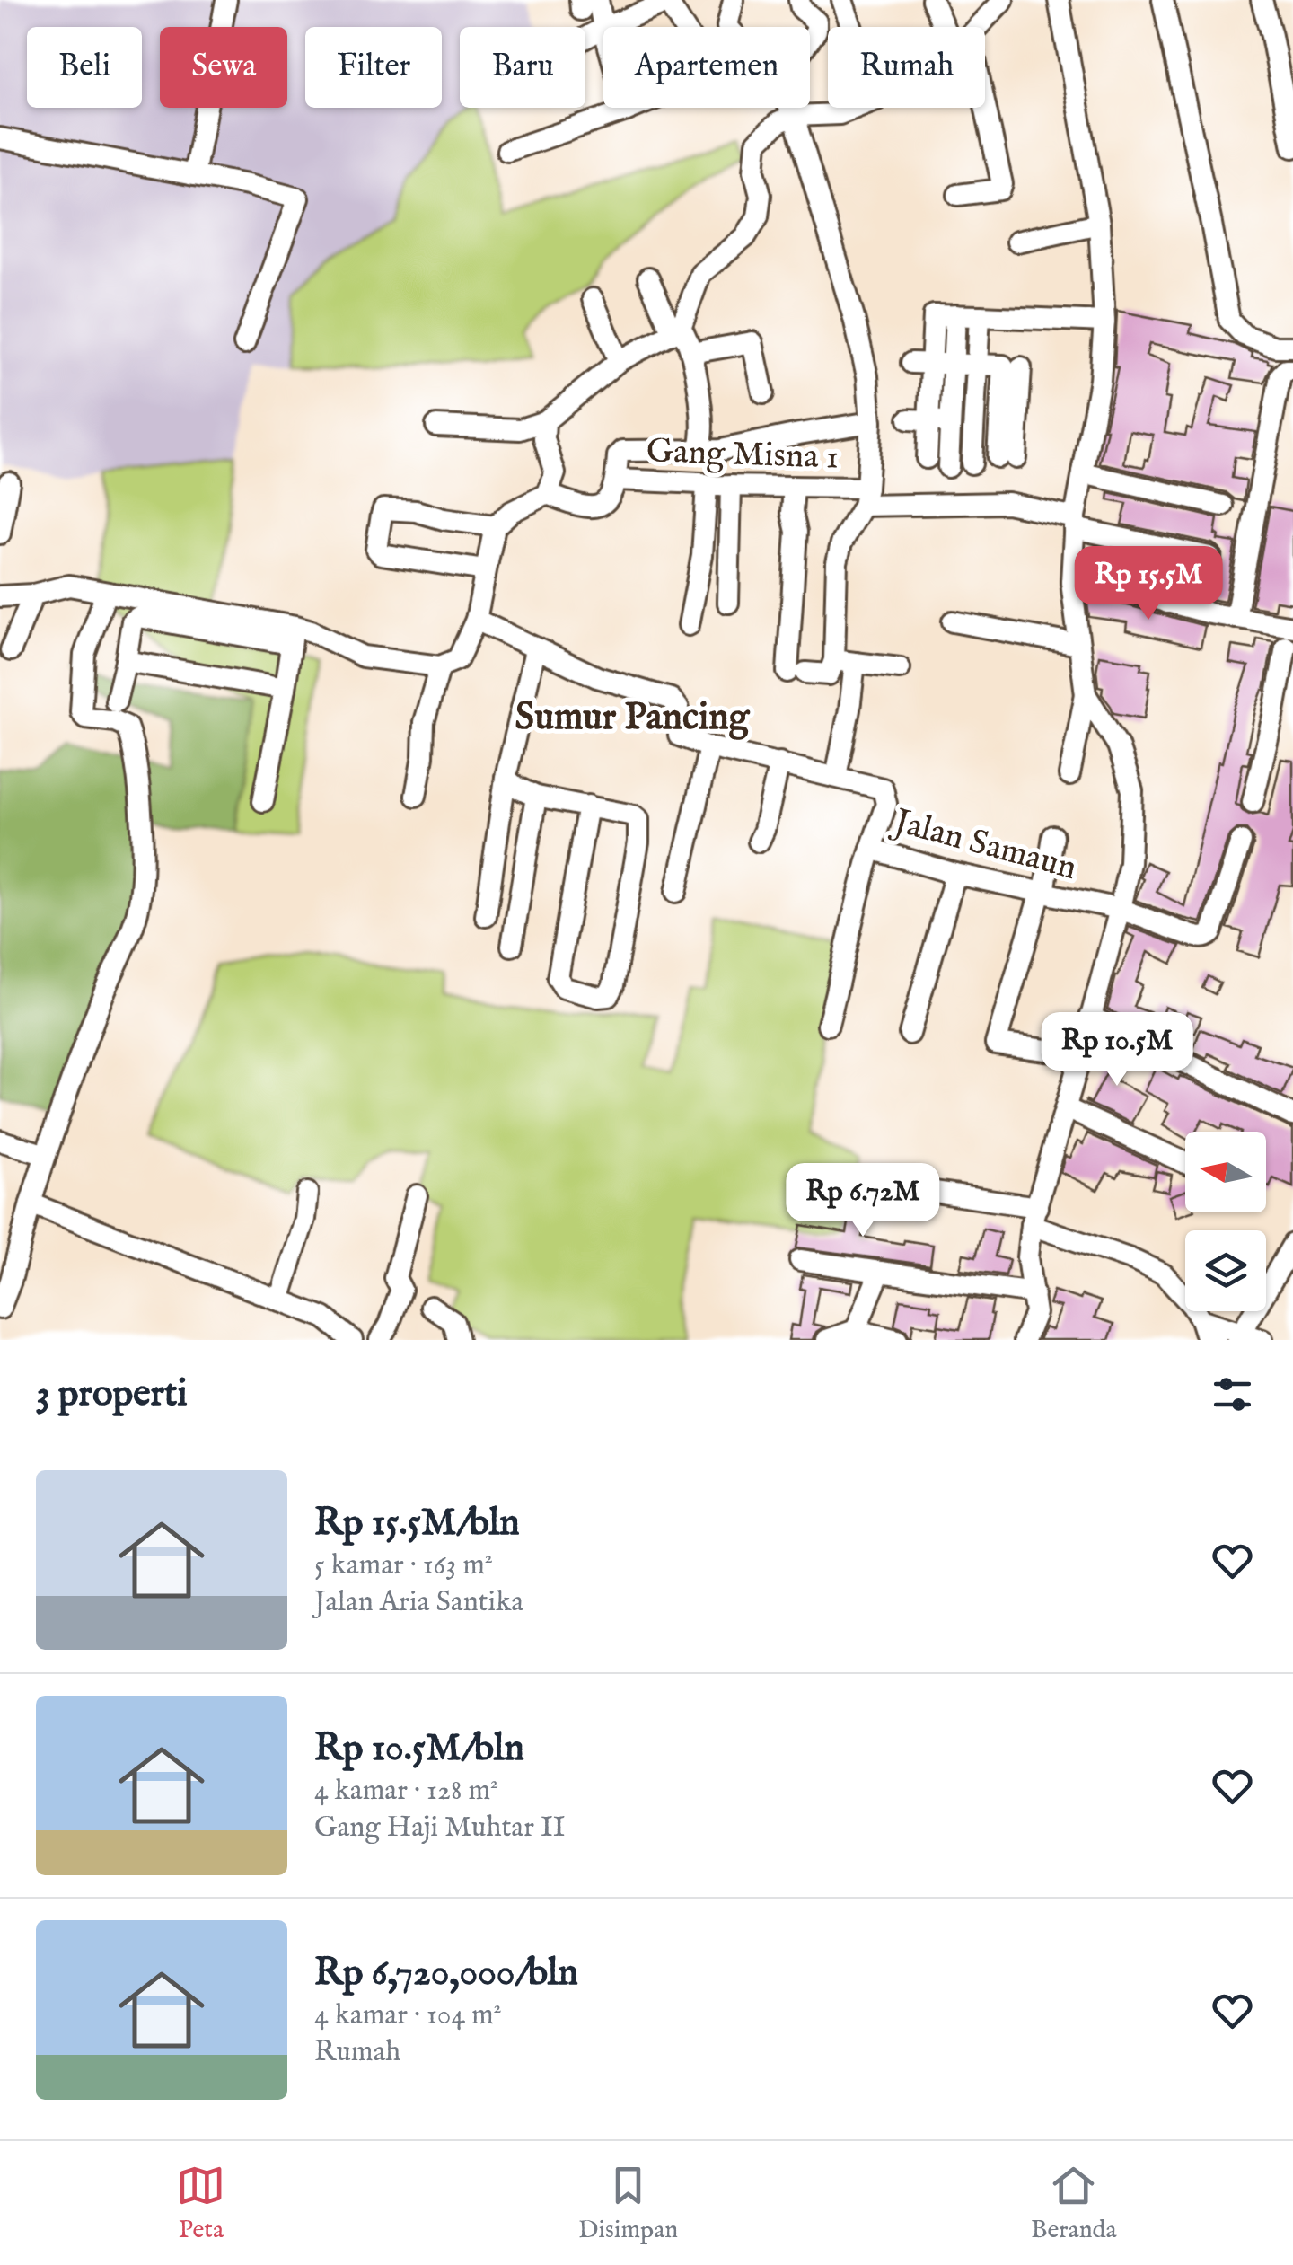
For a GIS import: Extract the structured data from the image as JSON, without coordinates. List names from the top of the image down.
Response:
{
  "streets": {
    "street": ["Gang Misna 1", "Jalan Samaun"]
  },
  "districts": ["Sumur Pancing"],
  "north": "left",
  "page": {
    "chip": [
      "Beli",
      "Sewa",
      "Filter",
      "Baru",
      "Apartemen",
      "Rumah"
    ],
    "price": ["Rp 15.5M", "Rp 10.5M", "Rp 6.72M"],
    "heading": "3 properti",
    "list": [
      {
        "name": "Rp 15.5M/bln",
        "note": "5 kamar · 163 m² · Jalan Aria Santika"
      },
      {
        "name": "Rp 10.5M/bln",
        "note": "4 kamar · 128 m² · Gang Haji Muhtar II"
      },
      {
        "name": "Rp 6,720,000/bln",
        "note": "4 kamar · 104 m² · Rumah"
      }
    ],
    "tabs": ["Peta", "Disimpan", "Beranda"]
  }
}
